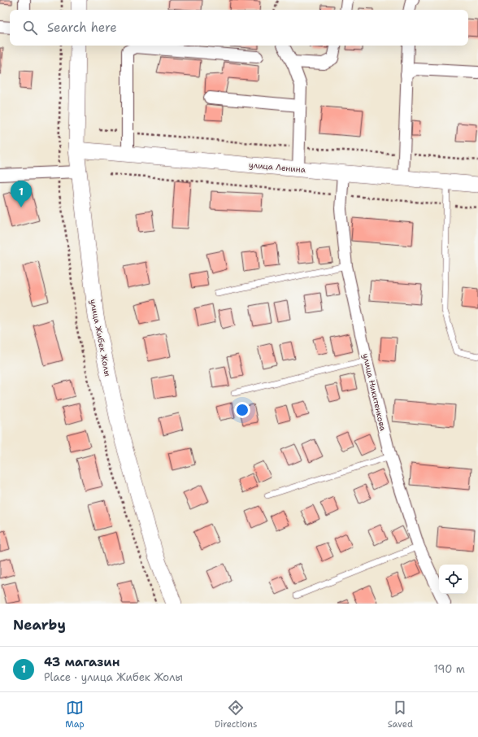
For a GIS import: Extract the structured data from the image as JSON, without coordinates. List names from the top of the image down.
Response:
{
  "streets": {
    "street": ["улица Ленина", "улица Жибек Жолы", "улица Никитенкова"]
  },
  "crossings": [
    ["улица Ленина", "улица Жибек Жолы"],
    ["улица Ленина", "улица Никитенкова"]
  ],
  "page": {
    "search": "Search here",
    "pins": "1",
    "heading": "Nearby",
    "list": [
      {
        "mark": "1",
        "name": "43 магазин",
        "note": "Place · улица Жибек Жолы",
        "value": "190 m"
      }
    ],
    "nav": ["Map", "Directions", "Saved"]
  }
}
